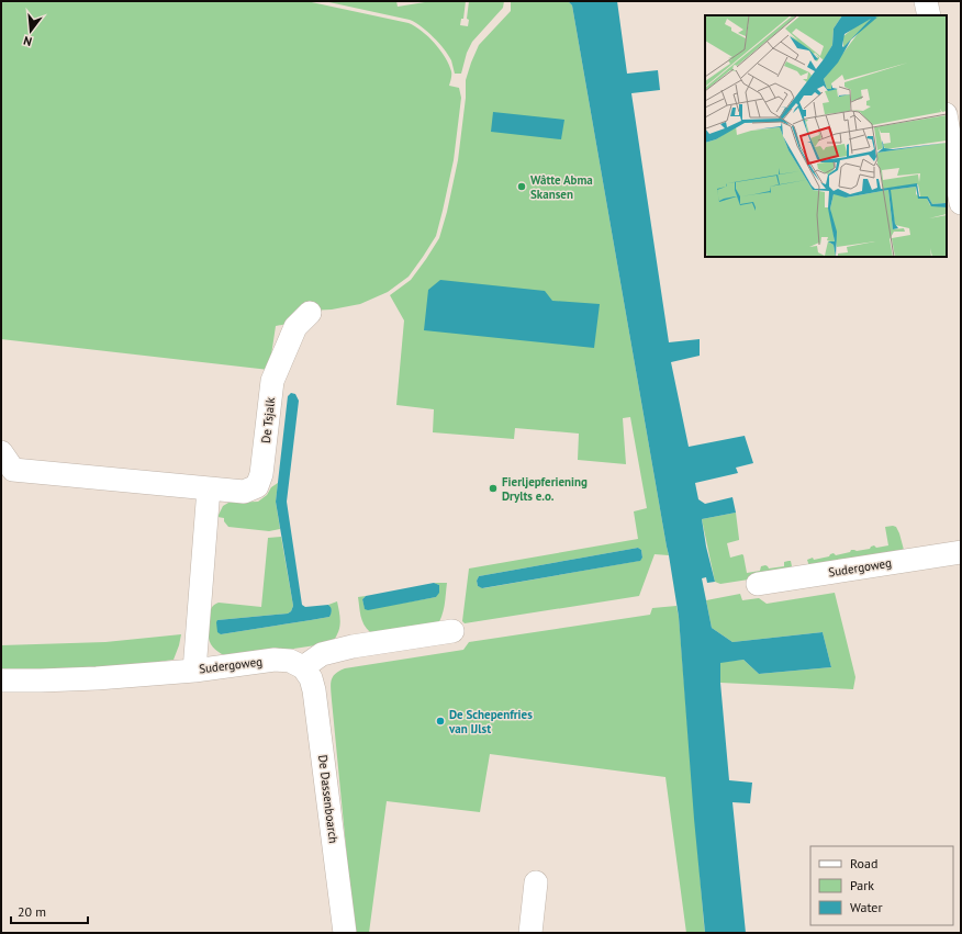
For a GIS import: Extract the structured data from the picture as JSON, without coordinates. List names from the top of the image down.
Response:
{
  "streets": {
    "street": ["De Tsjalk", "Sudergoweg", "De Dassenboarch"]
  },
  "crossings": [
    ["Sudergoweg", "De Dassenboarch"]
  ],
  "places": ["Wâtte Abma Skansen", "Fierljepferiening Drylts e.o.", "De Schepenfries van IJlst"],
  "legend": ["Road", "Park", "Water"],
  "scale_bar": "20 m",
  "north": "bottom"
}
